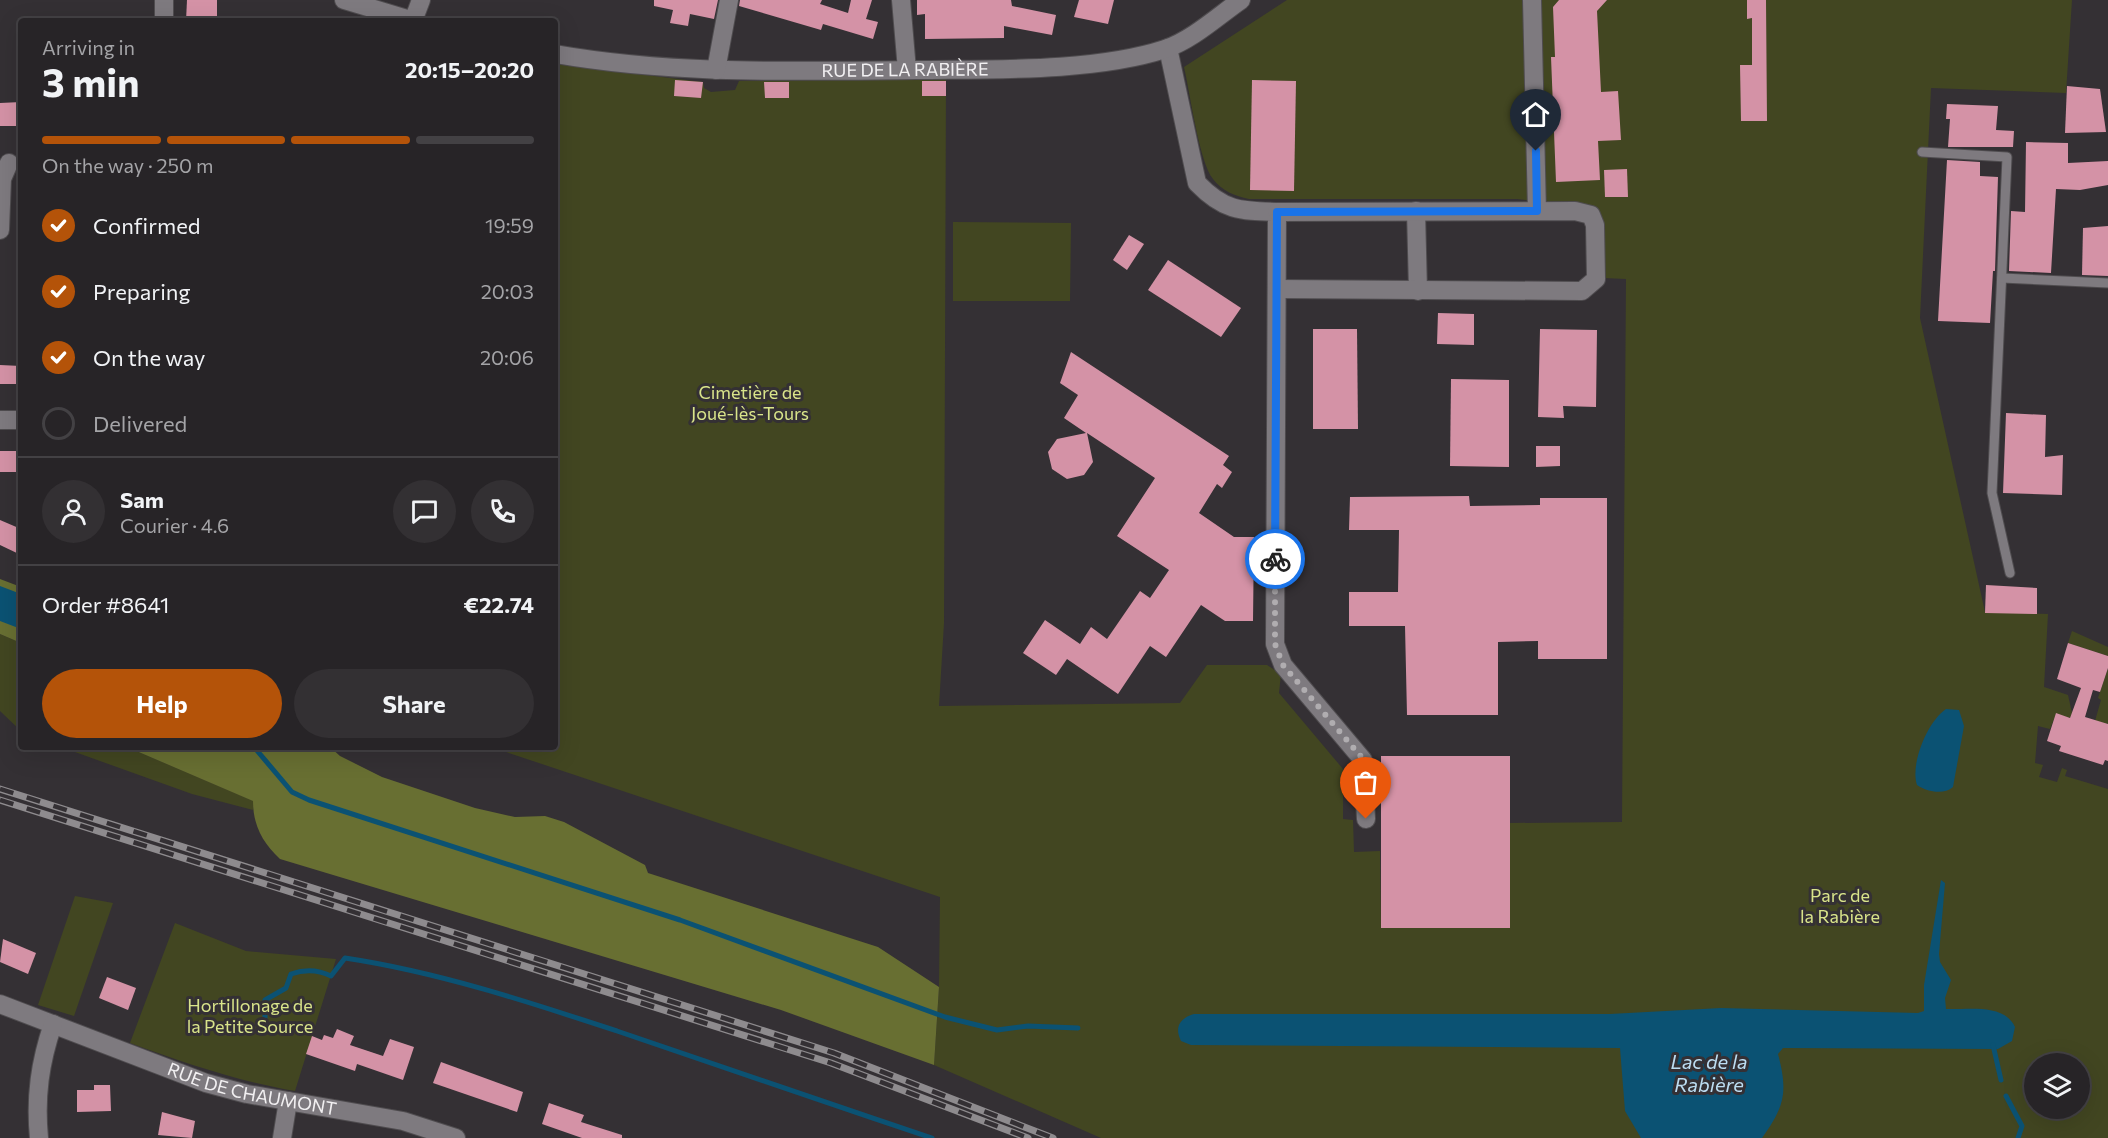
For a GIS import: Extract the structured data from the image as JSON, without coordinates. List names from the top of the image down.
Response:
{
  "streets": {
    "street": ["RUE DE LA RABIÈRE", "RUE DE CHAUMONT"]
  },
  "water": ["Lac de la Rabière"],
  "parks": ["Cimetière de Joué-lès-Tours", "Parc de la Rabière", "Hortillonage de la Petite Source"],
  "page": {
    "heading": ["3 min", "Arriving in", "20:15–20:20"],
    "panel": [
      "Sam",
      "Courier · 4.6",
      "Order #8641",
      "€22.74"
    ],
    "bar": "On the way · 250 m",
    "list": [
      ["Confirmed", "19:59"],
      ["Preparing", "20:03"],
      ["On the way", "20:06"],
      "Delivered"
    ],
    "buttons": ["Help", "Share"]
  }
}
